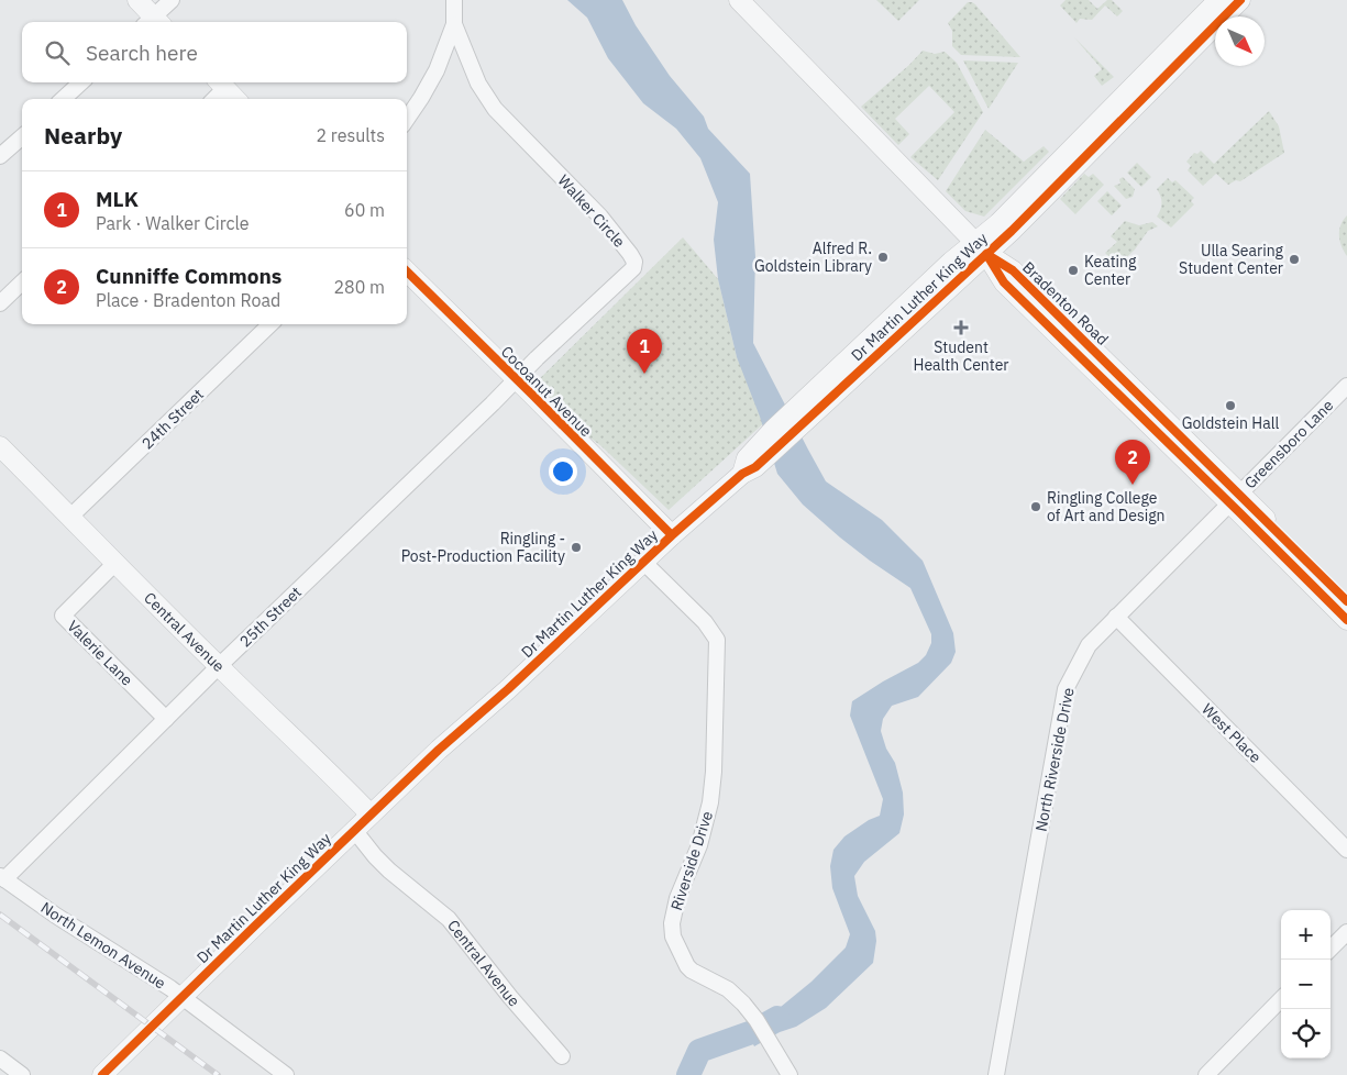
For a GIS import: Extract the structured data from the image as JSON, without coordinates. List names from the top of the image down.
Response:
{
  "streets": {
    "street": [
      "Walker Circle",
      "Dr Martin Luther King Way",
      "Bradenton Road",
      "Cocoanut Avenue",
      "24th Street",
      "Greensboro Lane",
      "25th Street",
      "Central Avenue",
      "Valerie Lane",
      "West Place",
      "North Riverside Drive",
      "Riverside Drive",
      "North Lemon Avenue"
    ]
  },
  "crossings": [
    ["Walker Circle", "Cocoanut Avenue"],
    ["Walker Circle", "25th Street"],
    ["Dr Martin Luther King Way", "Bradenton Road"],
    ["Dr Martin Luther King Way", "Cocoanut Avenue"],
    ["Dr Martin Luther King Way", "Central Avenue"],
    ["Dr Martin Luther King Way", "Riverside Drive"],
    ["Dr Martin Luther King Way", "North Lemon Avenue"],
    ["Bradenton Road", "Greensboro Lane"],
    ["Bradenton Road", "North Riverside Drive"],
    ["Cocoanut Avenue", "25th Street"],
    ["24th Street", "Central Avenue"],
    ["Greensboro Lane", "North Riverside Drive"],
    ["25th Street", "Central Avenue"],
    ["25th Street", "Valerie Lane"],
    ["25th Street", "North Lemon Avenue"],
    ["Central Avenue", "Valerie Lane"],
    ["West Place", "North Riverside Drive"]
  ],
  "places": {
    "other": [
      "Alfred R. Goldstein Library",
      "Ulla Searing Student Center",
      "Keating Center",
      "Goldstein Hall",
      "Ringling College of Art and Design",
      "Ringling - Post-Production Facility"
    ],
    "health": ["Student Health Center"]
  },
  "north": "bottom right",
  "page": {
    "search": "Search here",
    "heading": ["Nearby", "2 results"],
    "list": [
      {
        "mark": "1",
        "name": "MLK",
        "note": "Park · Walker Circle",
        "value": "60 m"
      },
      {
        "mark": "2",
        "name": "Cunniffe Commons",
        "note": "Place · Bradenton Road",
        "value": "280 m"
      }
    ],
    "pins": ["1", "2"],
    "map_buttons": ["+", "−"]
  }
}
